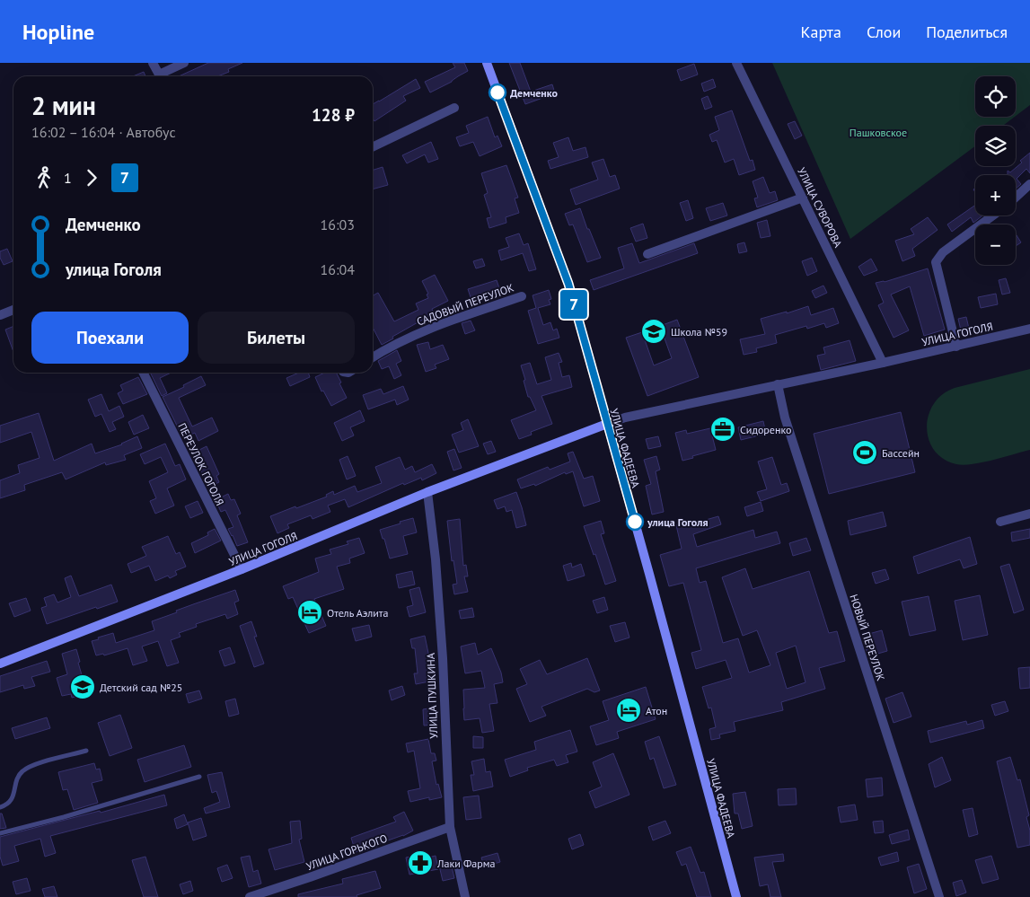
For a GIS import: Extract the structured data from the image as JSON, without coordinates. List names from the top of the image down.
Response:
{
  "streets": {
    "main road": ["УЛИЦА ГОГОЛЯ", "УЛИЦА ФАДЕЕВА"],
    "street": [
      "УЛИЦА СУВОРОВА",
      "САДОВЫЙ ПЕРЕУЛОК",
      "ПЕРЕУЛОК ГОГОЛЯ",
      "НОВЫЙ ПЕРЕУЛОК",
      "УЛИЦА ПУШКИНА",
      "УЛИЦА ГОРЬКОГО"
    ]
  },
  "crossings": [
    ["УЛИЦА СУВОРОВА", "УЛИЦА ГОГОЛЯ"],
    ["УЛИЦА ГОГОЛЯ", "УЛИЦА ФАДЕЕВА"],
    ["УЛИЦА ГОГОЛЯ", "ПЕРЕУЛОК ГОГОЛЯ"],
    ["УЛИЦА ГОГОЛЯ", "НОВЫЙ ПЕРЕУЛОК"],
    ["УЛИЦА ГОГОЛЯ", "УЛИЦА ПУШКИНА"],
    ["УЛИЦА ПУШКИНА", "УЛИЦА ГОРЬКОГО"]
  ],
  "parks": ["Пашковское"],
  "places": {
    "other": ["Демченко", "улица Гоголя"],
    "school or university": ["Школа №59", "Детский сад №25"],
    "office": ["Сидоренко"],
    "sports": ["Бассейн"],
    "hotel": ["Отель Аэлита", "Атон"],
    "pharmacy": ["Лаки Фарма"]
  },
  "lines": ["bus line 7"],
  "page": {
    "header": "Hopline",
    "nav": ["Карта", "Слои", "Поделиться"],
    "on_map": "7",
    "map_buttons": ["+", "−"],
    "heading": ["2 мин", "16:02 – 16:04 · Автобус", "128 ₽"],
    "legs": ["1", "7"],
    "list": [
      {
        "name": "Демченко",
        "value": "16:03"
      },
      {
        "name": "улица Гоголя",
        "value": "16:04"
      }
    ],
    "buttons": ["Поехали", "Билеты"]
  }
}
